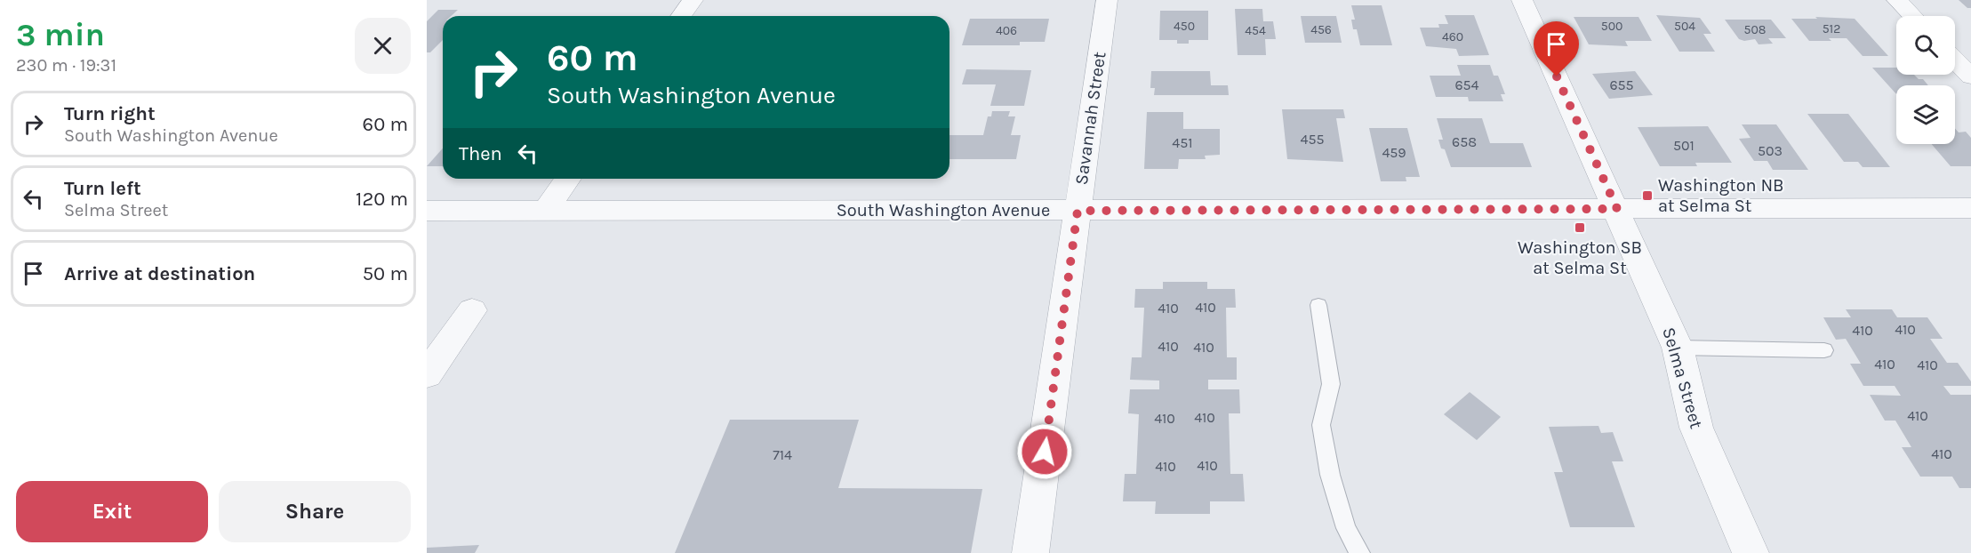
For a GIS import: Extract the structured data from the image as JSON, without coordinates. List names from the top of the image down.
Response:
{
  "streets": {
    "street": ["Savannah Street", "South Washington Avenue", "Selma Street"]
  },
  "crossings": [
    ["Savannah Street", "South Washington Avenue"],
    ["South Washington Avenue", "Selma Street"]
  ],
  "places": {
    "transit": ["Washington NB at Selma St", "Washington SB at Selma St"]
  },
  "house_numbers": [
    "450",
    "500",
    "504",
    "512",
    "456",
    "508",
    "406",
    "454",
    "460",
    "654",
    "655",
    "455",
    "658",
    "451",
    "501",
    "503",
    "459",
    "410",
    "410",
    "410",
    "410",
    "410",
    "410",
    "410",
    "410",
    "410",
    "410",
    "410",
    "410",
    "714",
    "410",
    "410"
  ],
  "page": {
    "heading": ["3 min", "230 m · 19:31"],
    "turn": ["60 m", "South Washington Avenue"],
    "list": [
      {
        "name": "Turn right",
        "note": "South Washington Avenue",
        "value": "60 m"
      },
      {
        "name": "Turn left",
        "note": "Selma Street",
        "value": "120 m"
      },
      {
        "name": "Arrive at destination",
        "value": "50 m"
      }
    ],
    "then": "Then",
    "buttons": ["Exit", "Share"]
  }
}
